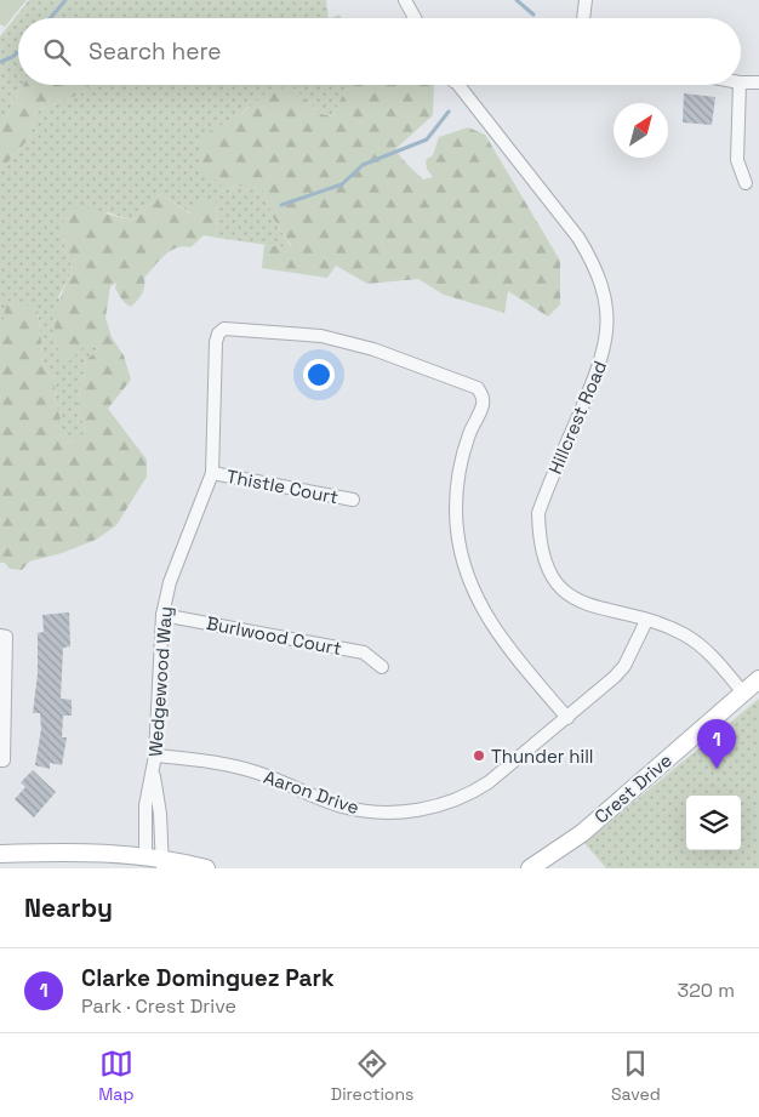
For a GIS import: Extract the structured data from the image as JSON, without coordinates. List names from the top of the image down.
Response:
{
  "streets": {
    "street": [
      "Hillcrest Road",
      "Thistle Court",
      "Burlwood Court",
      "Wedgewood Way",
      "Crest Drive",
      "Aaron Drive"
    ]
  },
  "crossings": [
    ["Hillcrest Road", "Crest Drive"],
    ["Hillcrest Road", "Aaron Drive"],
    ["Thistle Court", "Wedgewood Way"],
    ["Burlwood Court", "Wedgewood Way"],
    ["Wedgewood Way", "Aaron Drive"]
  ],
  "places": ["Thunder hill"],
  "north": "top right",
  "page": {
    "search": "Search here",
    "pins": "1",
    "heading": "Nearby",
    "list": [
      {
        "mark": "1",
        "name": "Clarke Dominguez Park",
        "note": "Park · Crest Drive",
        "value": "320 m"
      }
    ],
    "nav": ["Map", "Directions", "Saved"]
  }
}
